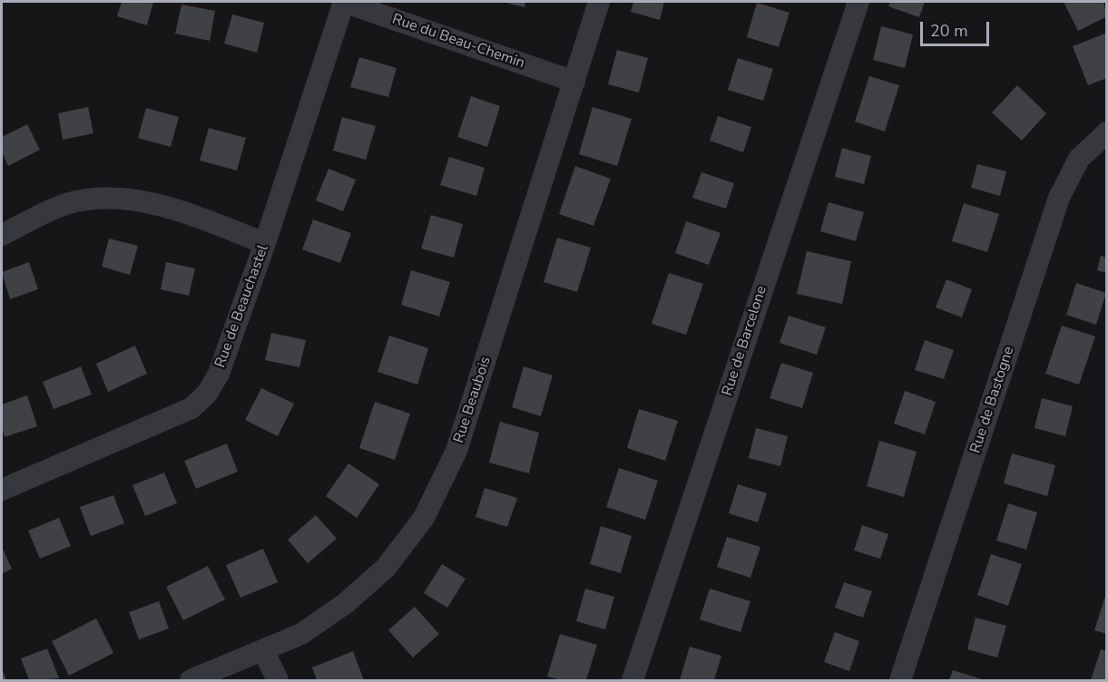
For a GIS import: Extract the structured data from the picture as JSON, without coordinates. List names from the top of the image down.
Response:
{
  "streets": {
    "street": [
      "Rue du Beau-Chemin",
      "Rue de Beauchastel",
      "Rue de Barcelone",
      "Rue Beaubois",
      "Rue de Bastogne"
    ]
  },
  "crossings": [
    ["Rue du Beau-Chemin", "Rue de Beauchastel"],
    ["Rue du Beau-Chemin", "Rue Beaubois"]
  ],
  "scale_bar": "20 m"
}
